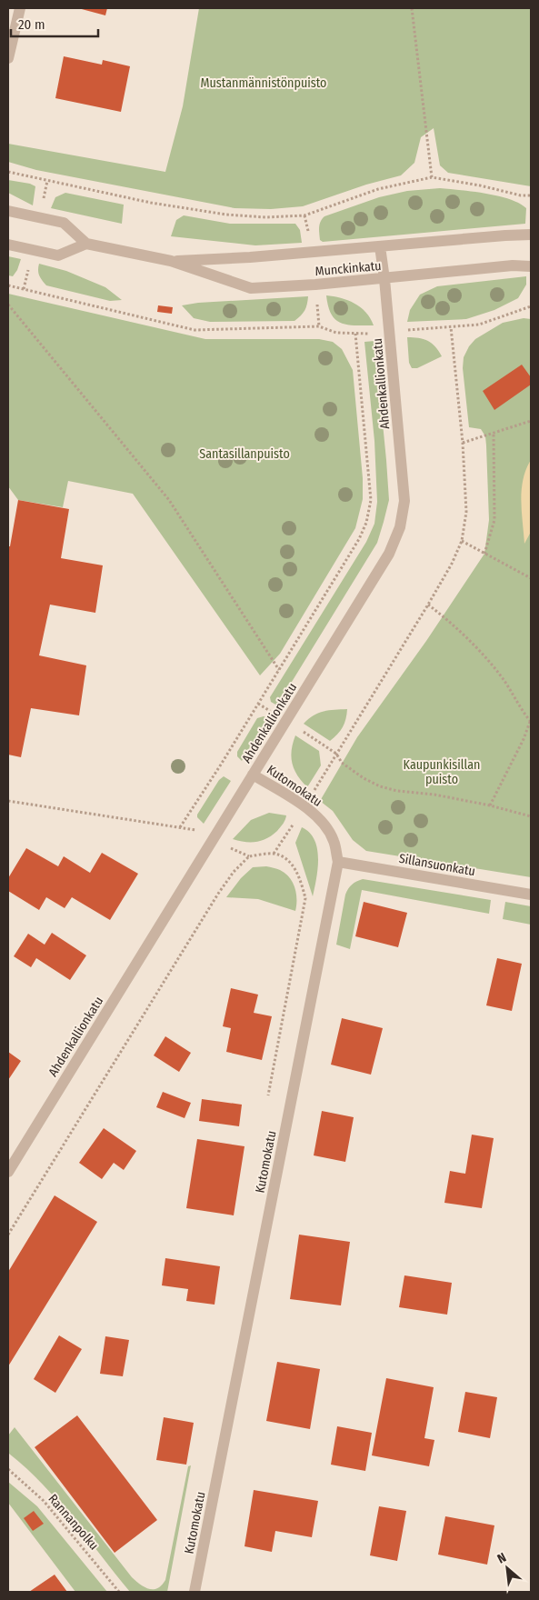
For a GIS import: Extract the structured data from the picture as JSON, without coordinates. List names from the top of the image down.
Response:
{
  "streets": {
    "street": [
      "Munckinkatu",
      "Ahdenkallionkatu",
      "Kutomokatu",
      "Sillansuonkatu"
    ],
    "path": ["Rannanpolku"]
  },
  "crossings": [
    ["Munckinkatu", "Ahdenkallionkatu"],
    ["Ahdenkallionkatu", "Kutomokatu"],
    ["Kutomokatu", "Sillansuonkatu"]
  ],
  "parks": ["Mustanmännistönpuisto", "Santasillanpuisto", "Kaupunkisillan puisto"],
  "scale_bar": "20 m",
  "north": "top left"
}
